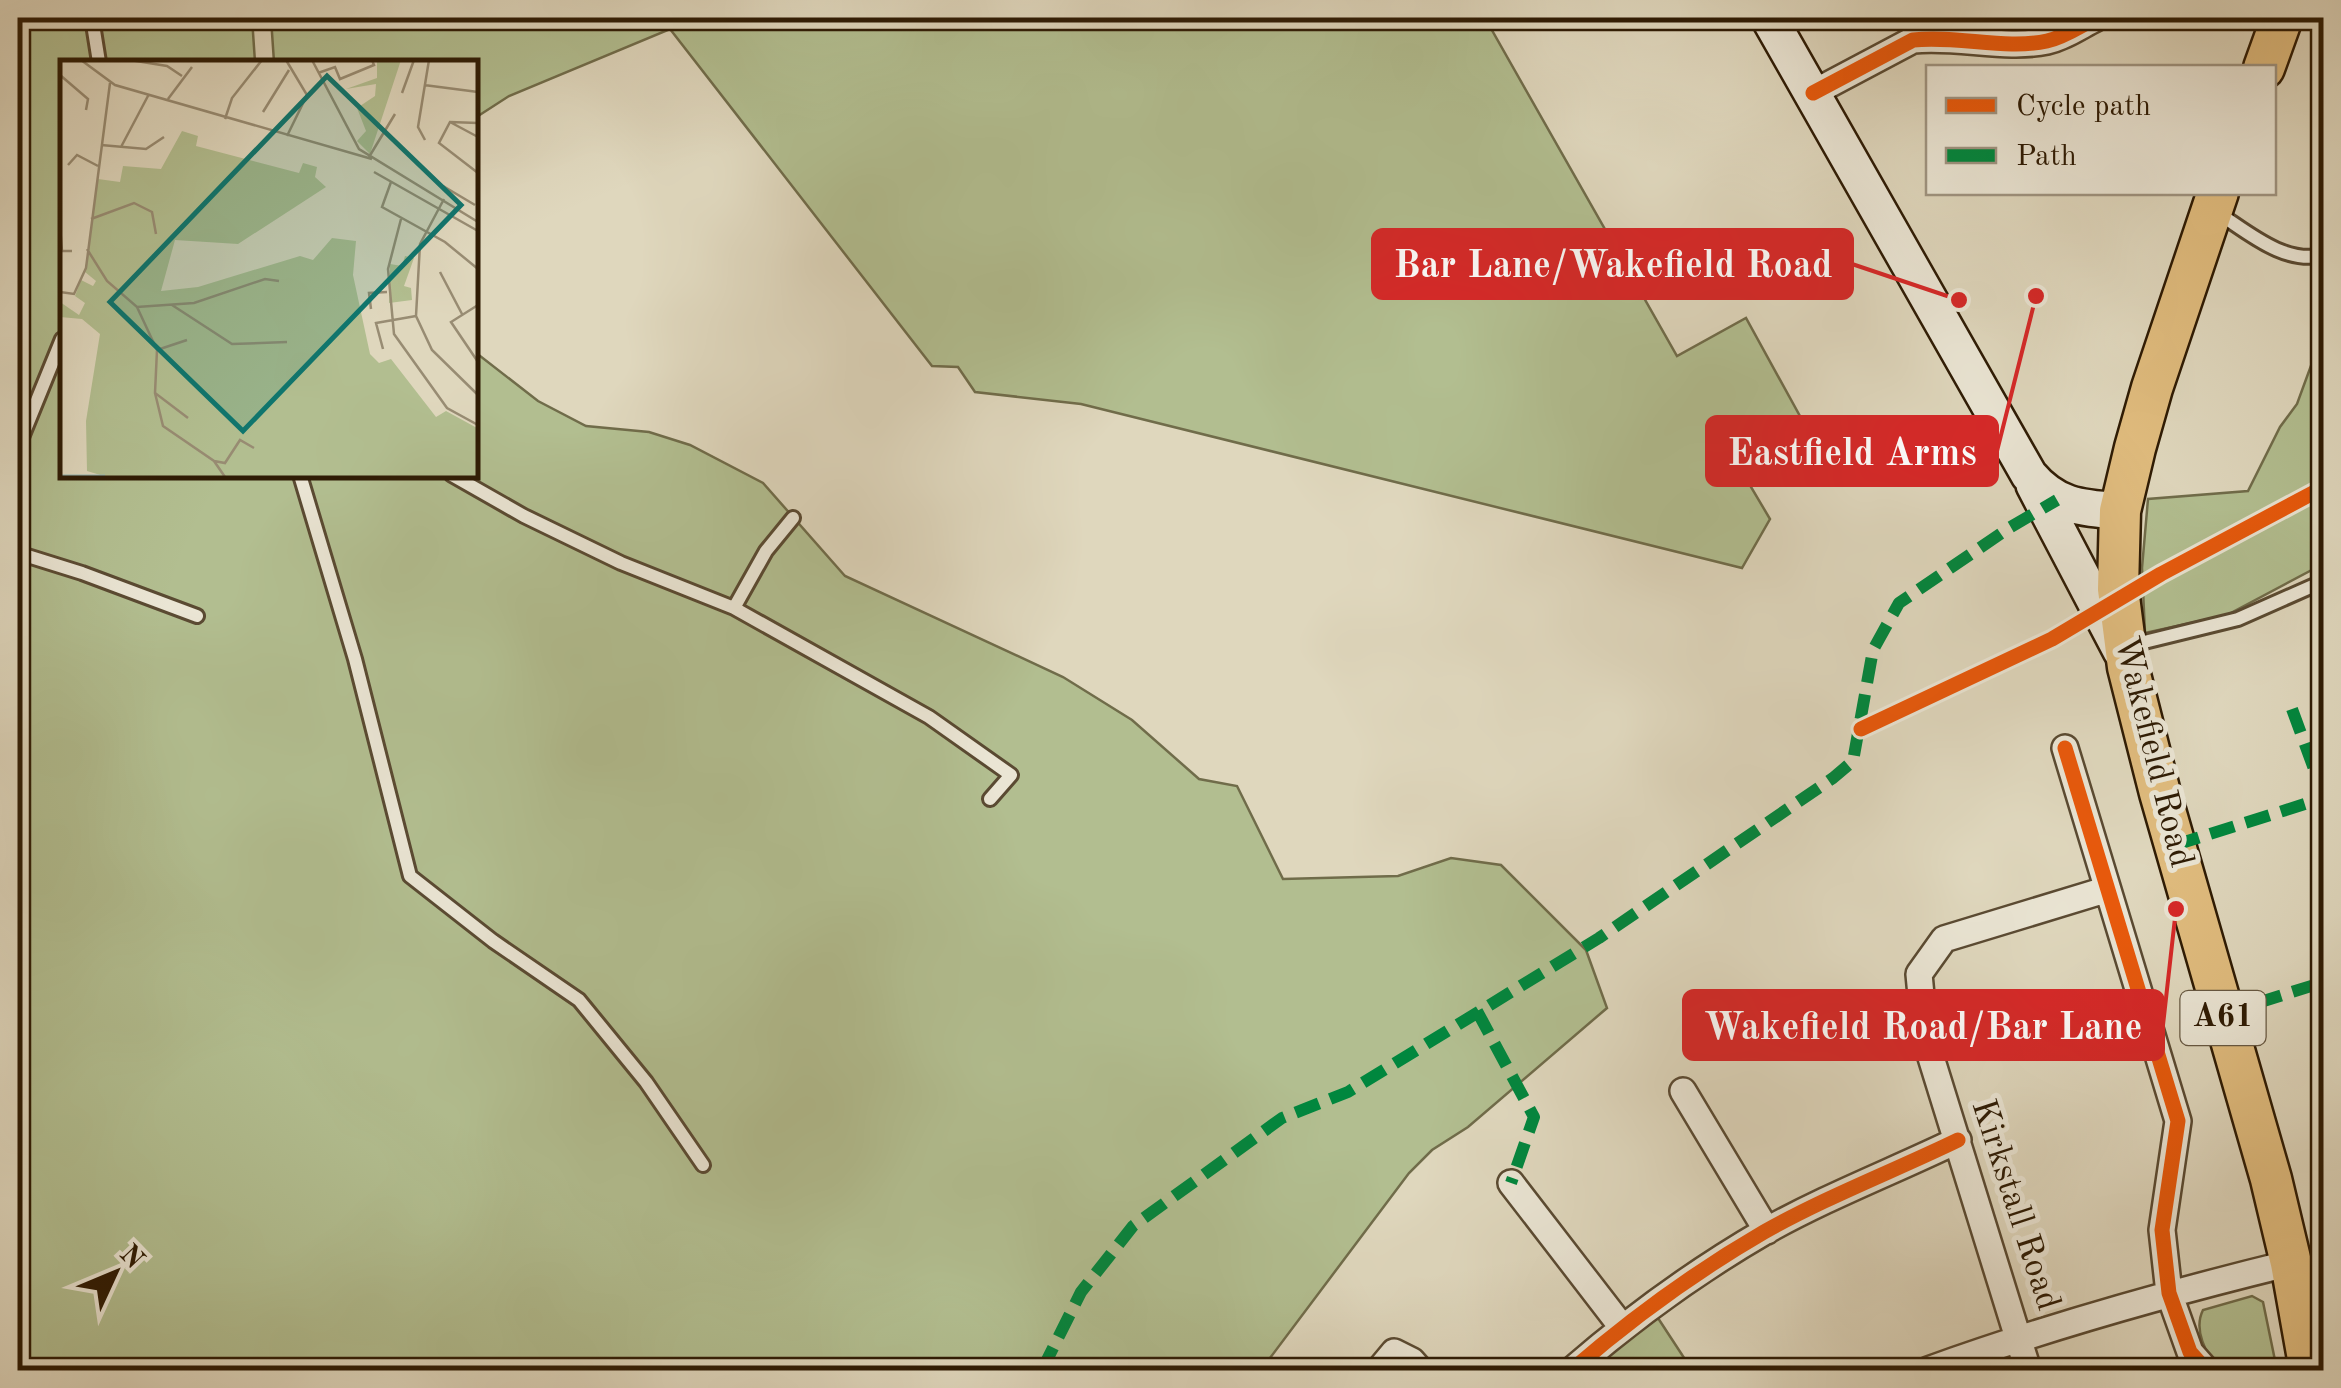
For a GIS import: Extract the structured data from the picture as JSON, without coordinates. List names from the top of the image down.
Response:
{
  "streets": {
    "main road": ["Wakefield Road", "A61"],
    "street": ["Kirkstall Road"]
  },
  "places": ["Eastfield Arms", "Bar Lane/Wakefield Road", "Wakefield Road/Bar Lane"],
  "legend": ["Cycle path", "Path"],
  "north": "top right"
}
